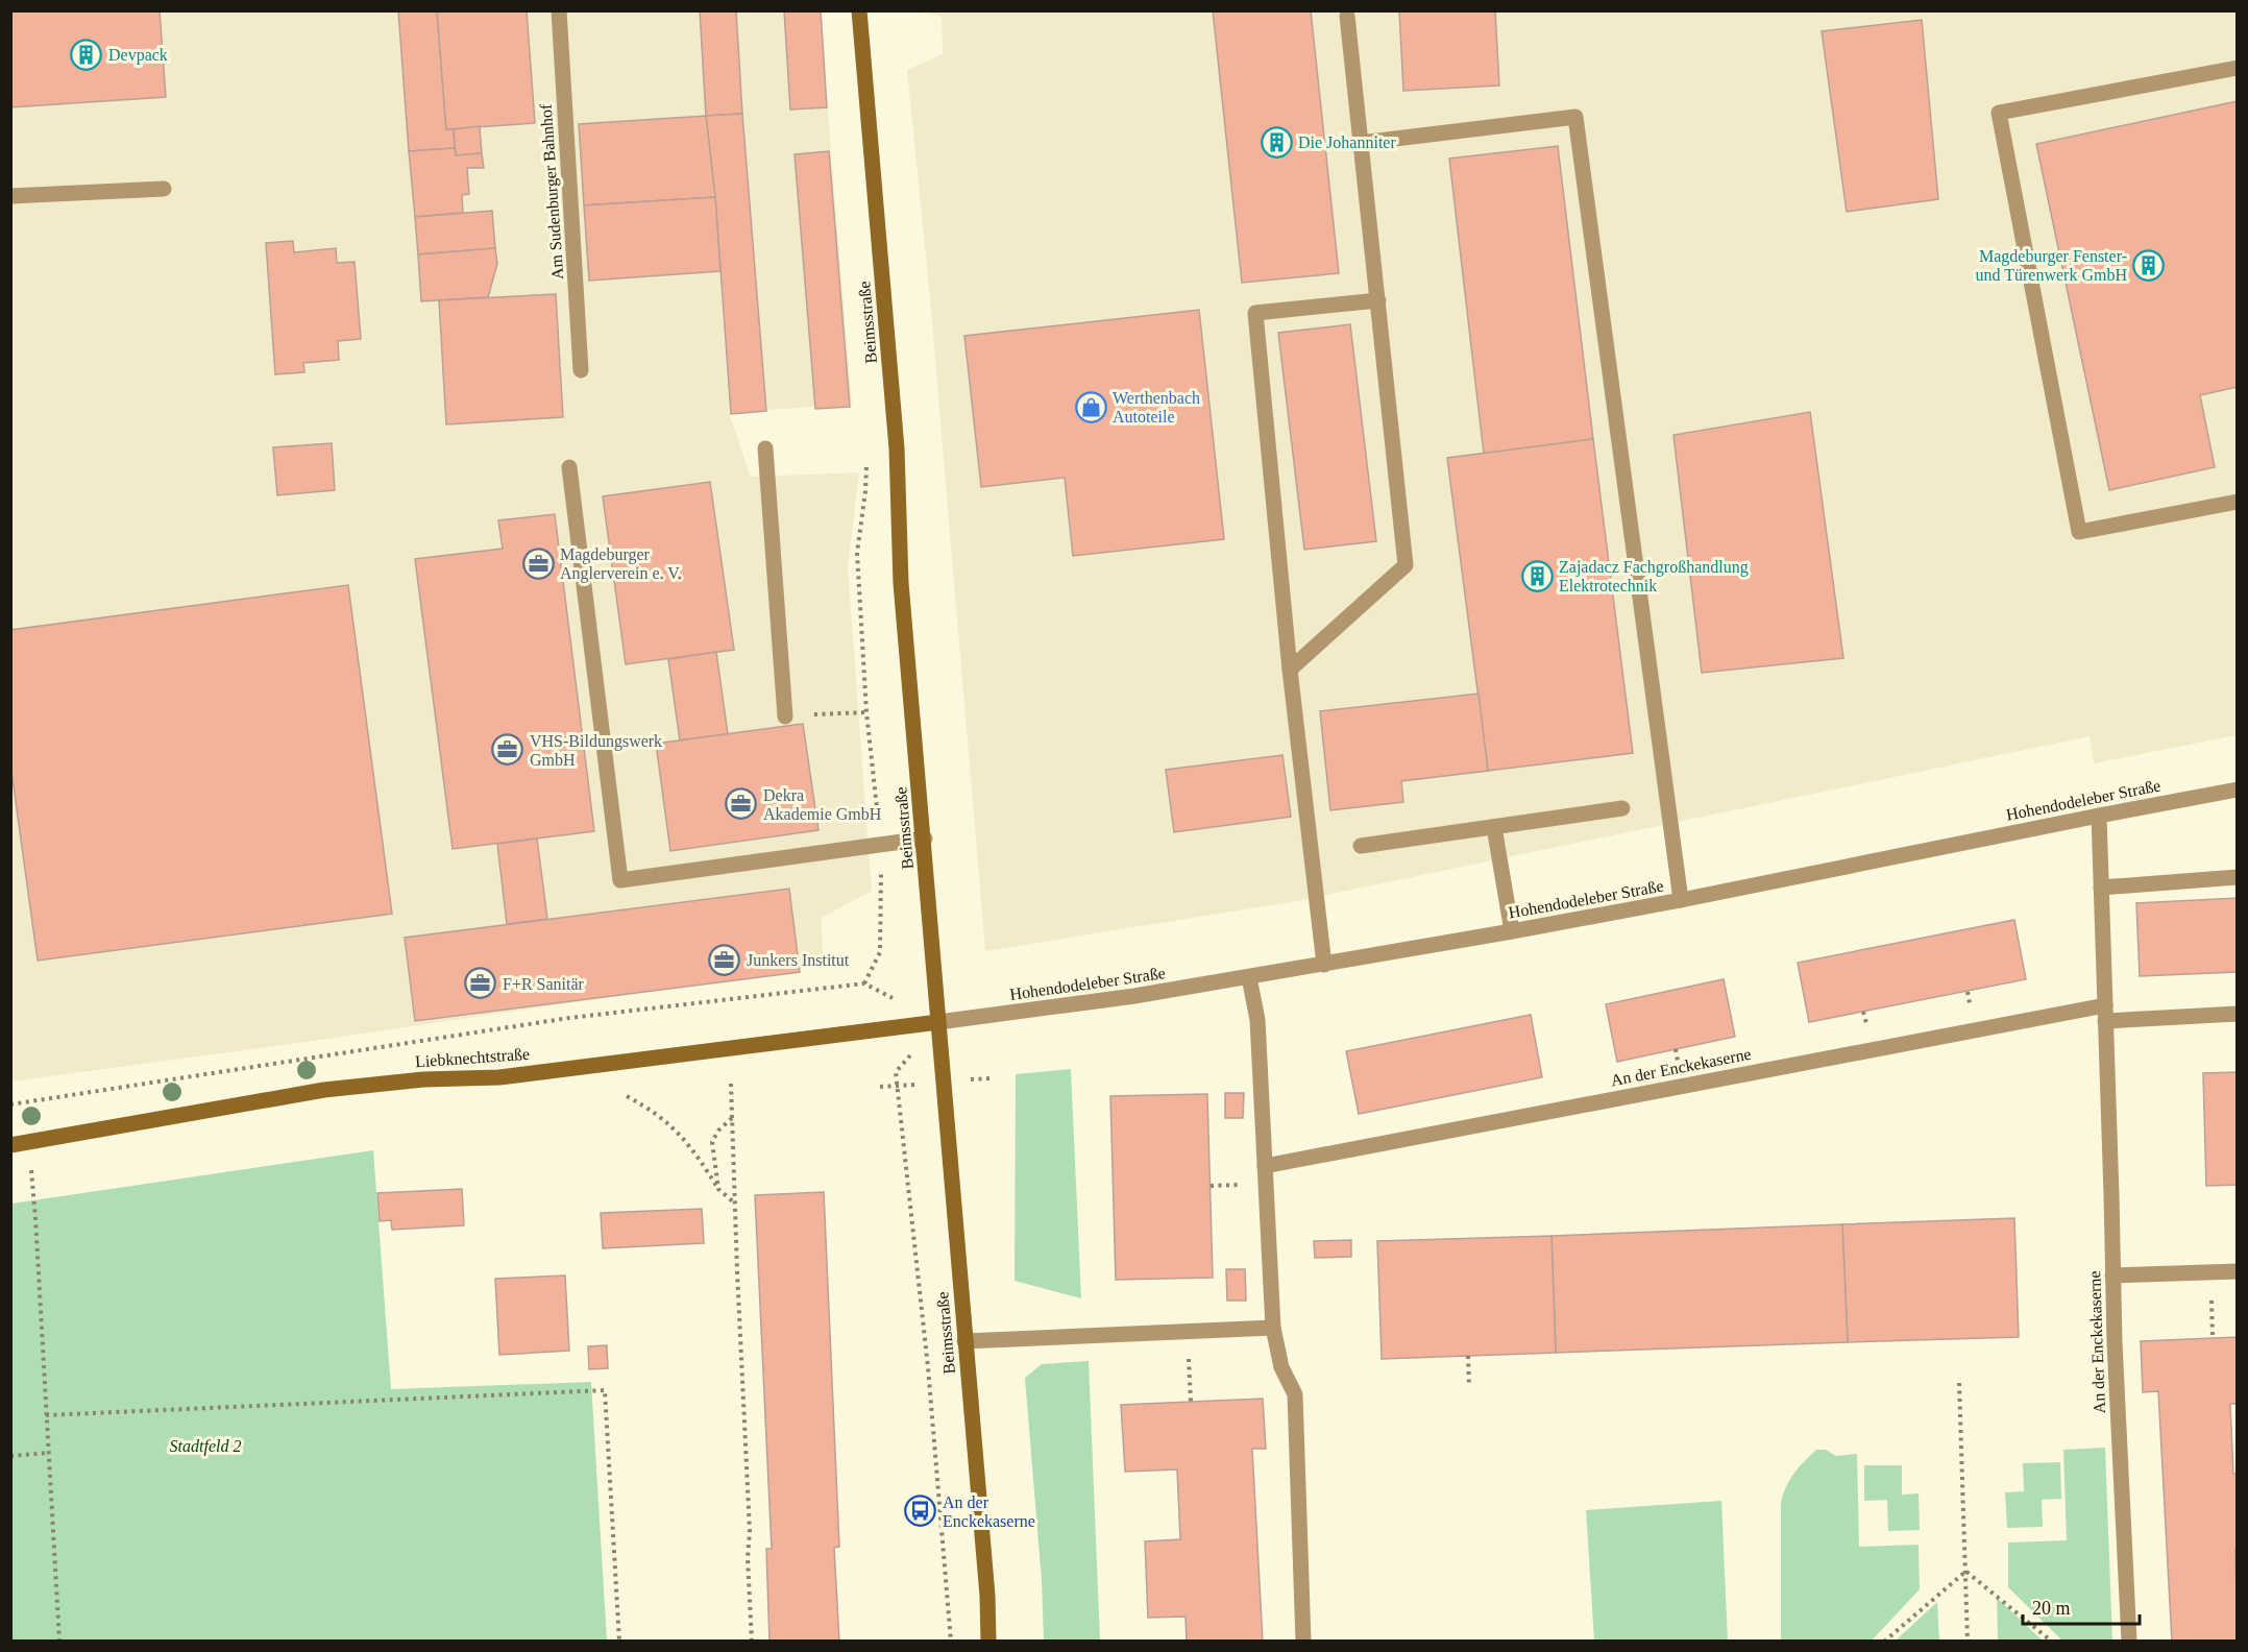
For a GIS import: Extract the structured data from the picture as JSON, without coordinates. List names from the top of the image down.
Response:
{
  "streets": {
    "street": [
      "Am Sudenburger Bahnhof",
      "Beimsstraße",
      "Hohendodeleber Straße",
      "Liebknechtstraße",
      "An der Enckekaserne"
    ]
  },
  "crossings": [
    ["Beimsstraße", "Hohendodeleber Straße"],
    ["Beimsstraße", "Liebknechtstraße"],
    ["Hohendodeleber Straße", "Liebknechtstraße"],
    ["Hohendodeleber Straße", "An der Enckekaserne"]
  ],
  "parks": ["Stadtfeld 2"],
  "places": {
    "building": [
      "Devpack",
      "Die Johanniter",
      "Magdeburger Fenster- und Türenwerk GmbH",
      "Zajadacz Fachgroßhandlung Elektrotechnik"
    ],
    "shop": ["Werthenbach Autoteile"],
    "office": [
      "Magdeburger Anglerverein e. V.",
      "VHS-Bildungswerk GmbH",
      "Dekra Akademie GmbH",
      "Junkers Institut",
      "F+R Sanitär"
    ],
    "bus stop": ["An der Enckekaserne"]
  },
  "scale_bar": "20 m"
}
